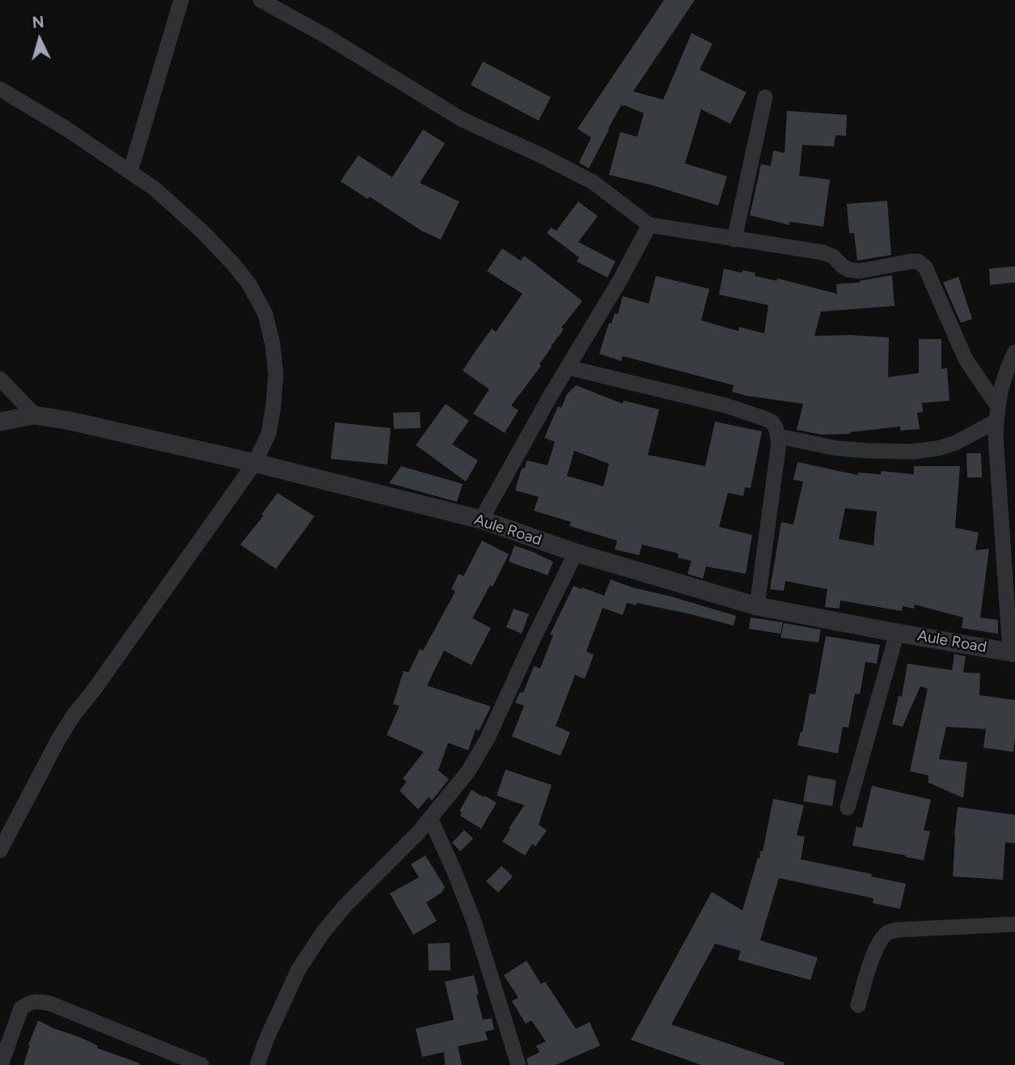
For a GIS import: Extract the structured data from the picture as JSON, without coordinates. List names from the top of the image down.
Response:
{
  "streets": {
    "street": ["Aule Road"]
  },
  "north": "top"
}
